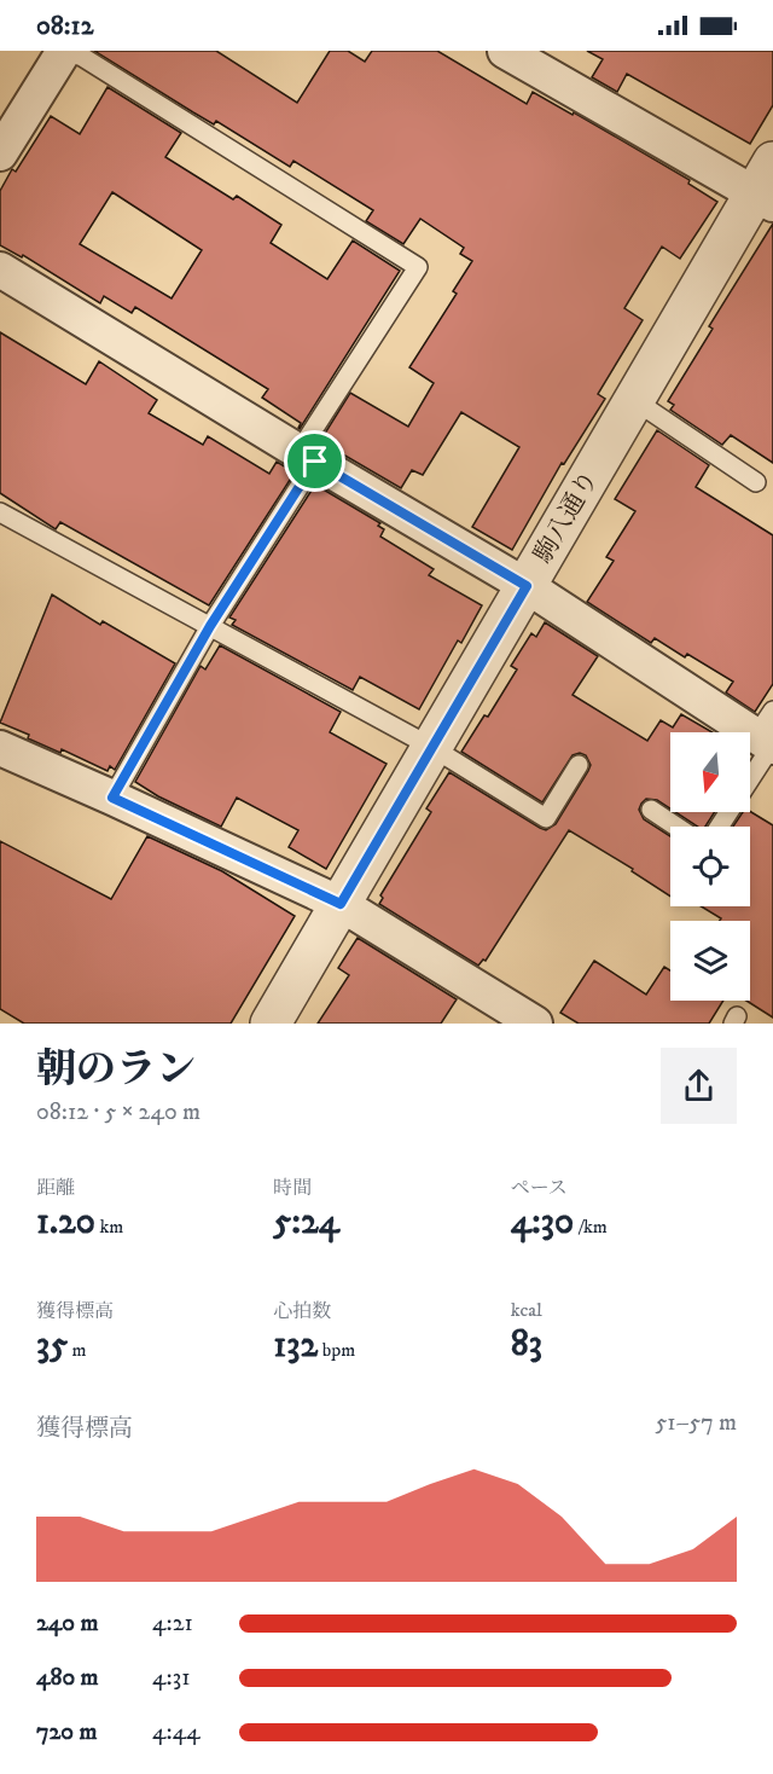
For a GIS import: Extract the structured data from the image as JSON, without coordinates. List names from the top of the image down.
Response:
{
  "streets": {
    "street": ["駒八通り"]
  },
  "north": "bottom",
  "page": {
    "status": "08:12",
    "heading": ["朝のラン", "08:12 · 5 × 240 m"],
    "stats": [
      ["距離", "1.20 km"],
      ["時間", "5:24"],
      ["ペース", "4:30 /km"],
      ["獲得標高", "35 m"],
      ["心拍数", "132 bpm"],
      ["kcal", "83"]
    ],
    "chart": ["獲得標高", "51–57 m"],
    "list": [
      {
        "name": "240 m",
        "note": "4:21"
      },
      {
        "name": "480 m",
        "note": "4:31"
      },
      {
        "name": "720 m",
        "note": "4:44"
      }
    ]
  }
}
